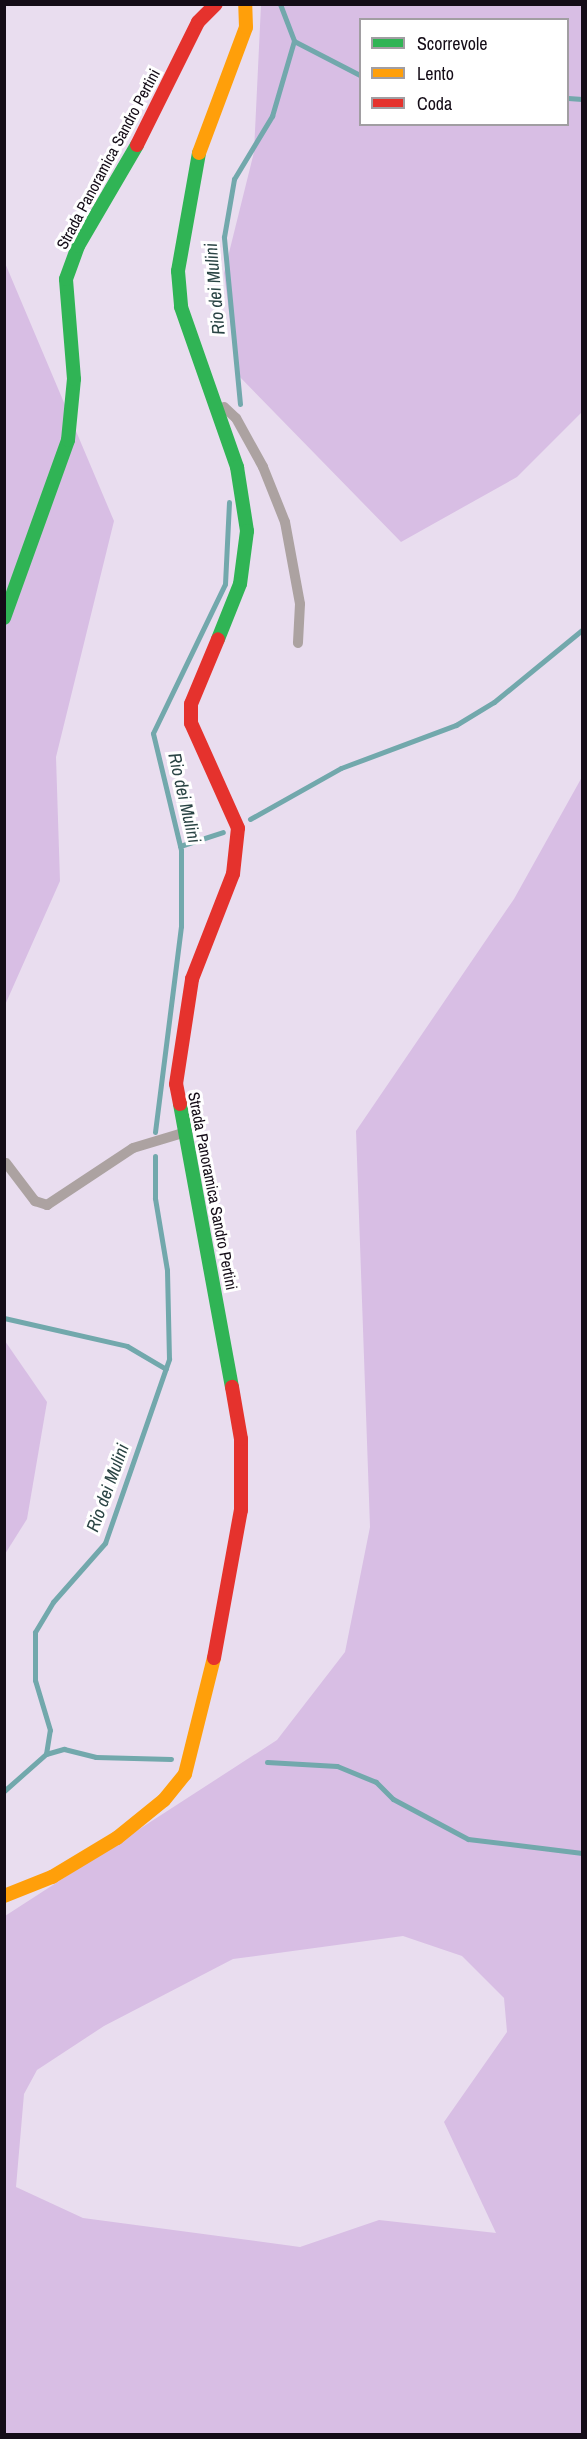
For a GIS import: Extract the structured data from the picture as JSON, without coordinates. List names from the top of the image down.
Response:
{
  "streets": {
    "street": ["Strada Panoramica Sandro Pertini"]
  },
  "water": ["Rio dei Mulini"],
  "legend": ["Scorrevole", "Lento", "Coda"]
}
